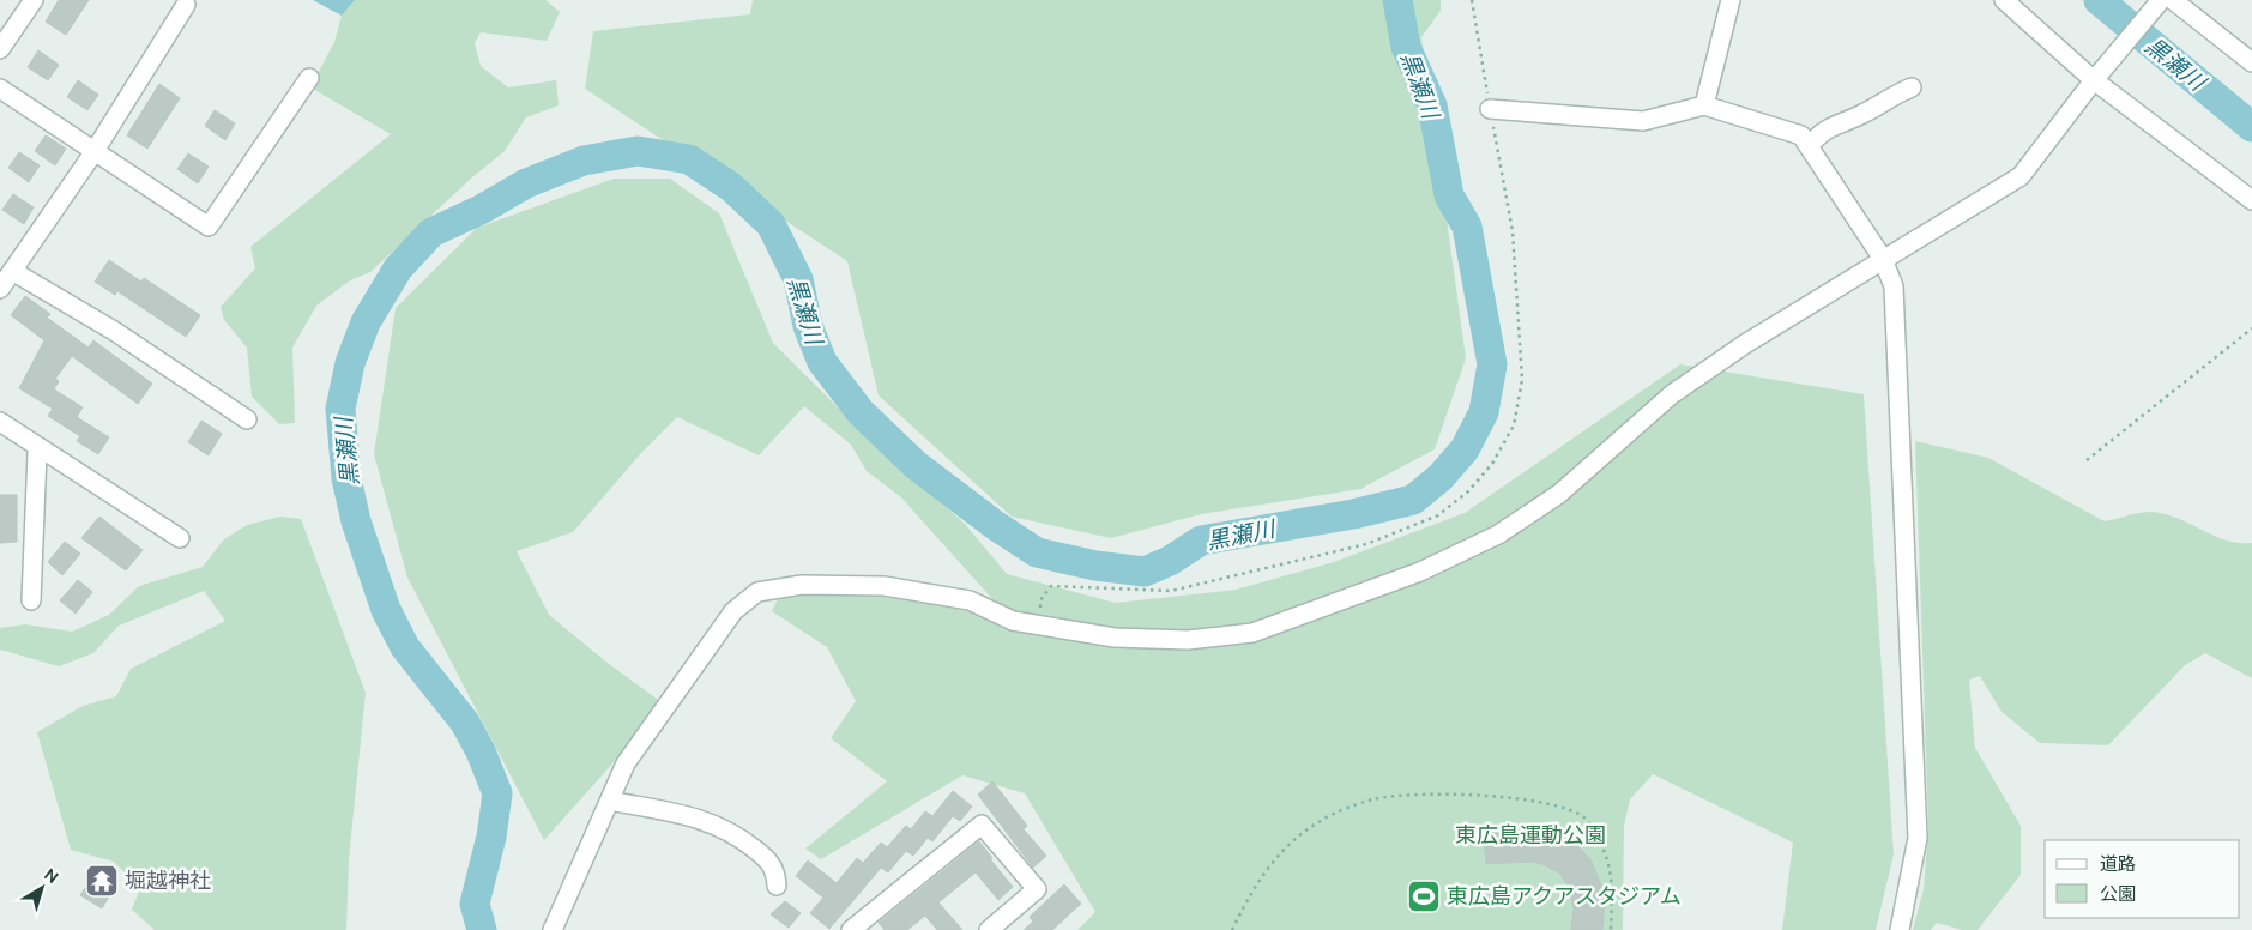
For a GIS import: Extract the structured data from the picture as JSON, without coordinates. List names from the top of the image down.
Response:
{
  "water": ["黒瀬川"],
  "parks": ["東広島運動公園"],
  "places": {
    "temple": ["堀越神社"],
    "sports": ["東広島アクアスタジアム"]
  },
  "legend": ["道路", "公園"],
  "north": "top right"
}
